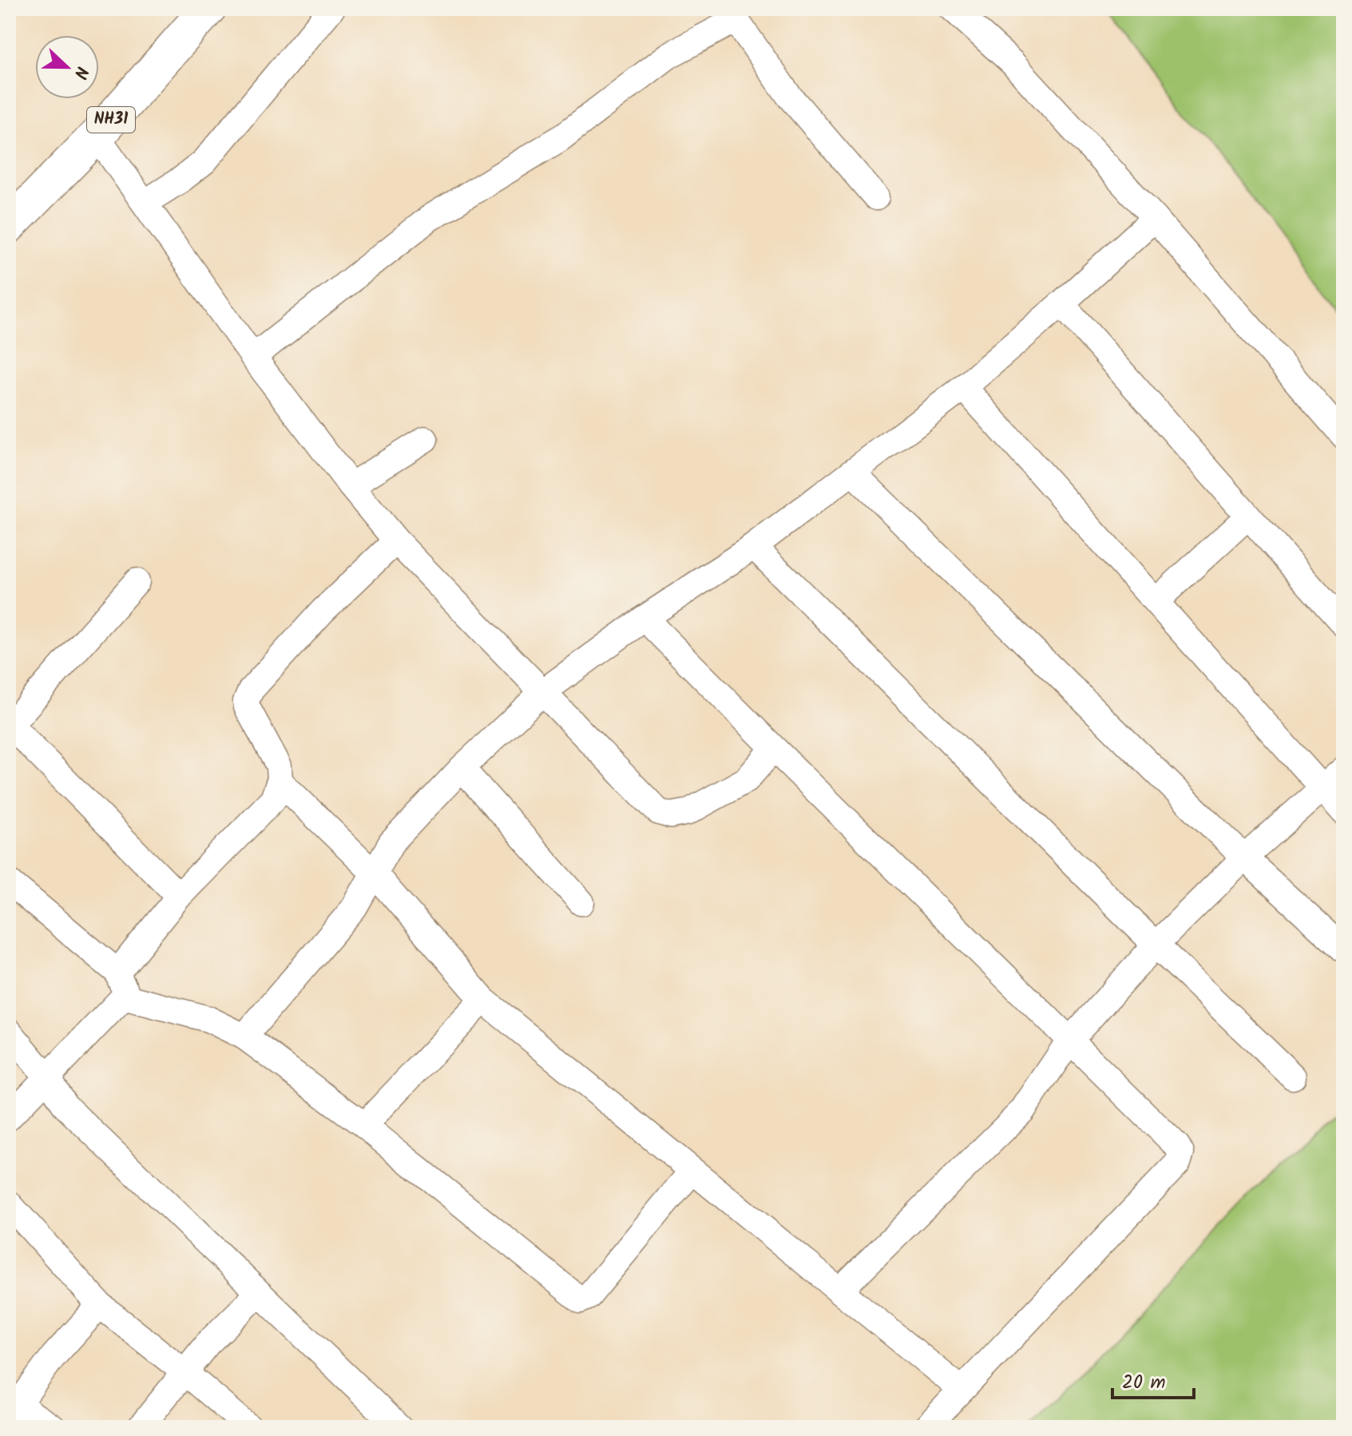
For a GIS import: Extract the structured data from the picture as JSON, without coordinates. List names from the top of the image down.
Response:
{
  "streets": {
    "highway": ["NH31"]
  },
  "scale_bar": "20 m",
  "north": "right"
}
